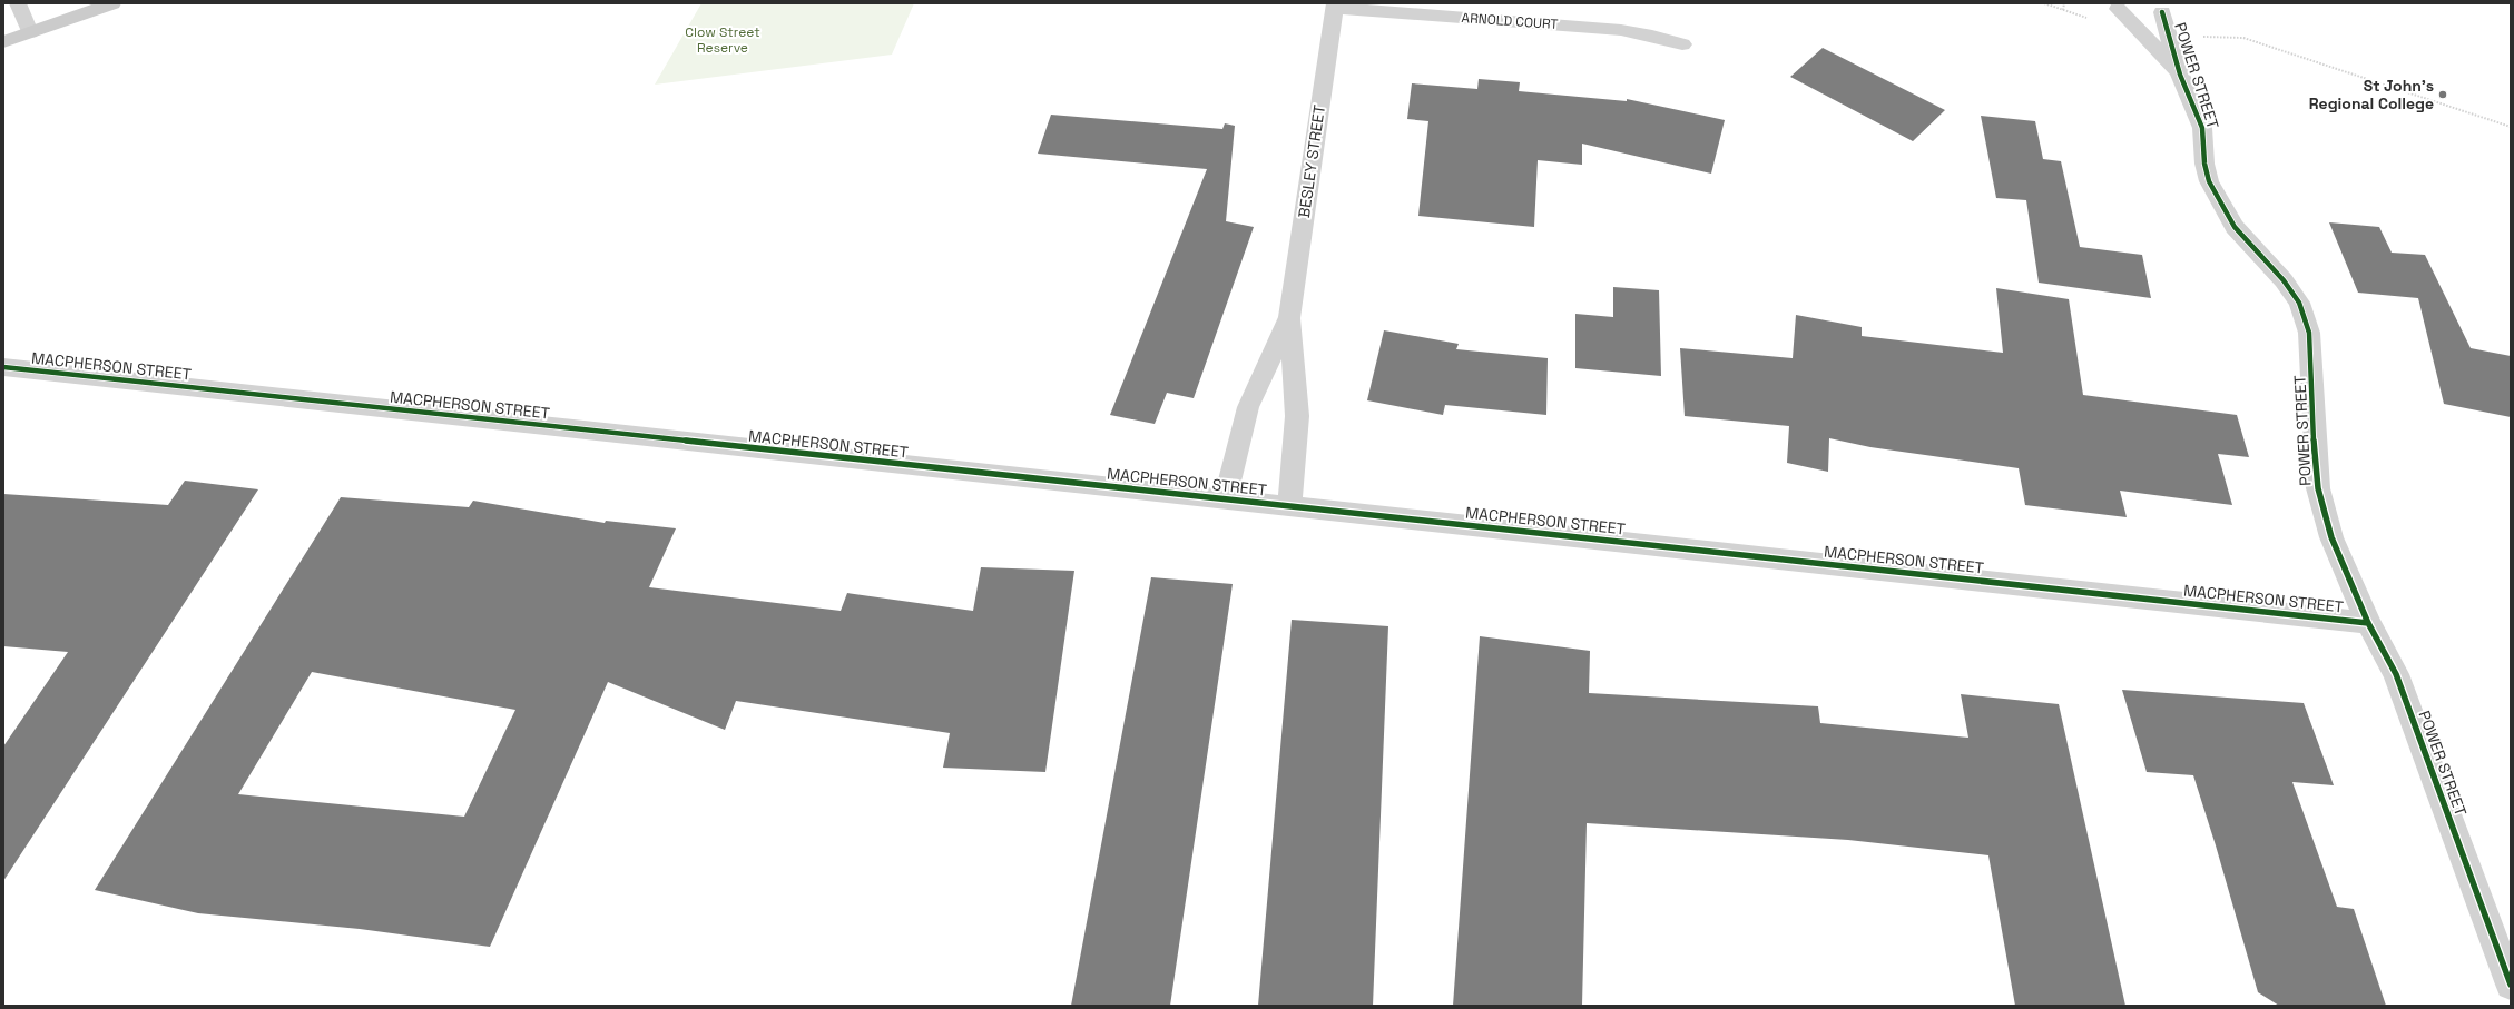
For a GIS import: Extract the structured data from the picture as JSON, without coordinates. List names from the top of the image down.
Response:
{
  "streets": {
    "street": [
      "ARNOLD COURT",
      "POWER STREET",
      "BESLEY STREET",
      "MACPHERSON STREET"
    ]
  },
  "crossings": [
    ["ARNOLD COURT", "BESLEY STREET"],
    ["POWER STREET", "MACPHERSON STREET"],
    ["BESLEY STREET", "MACPHERSON STREET"]
  ],
  "parks": ["Clow Street Reserve"],
  "places": ["St John's Regional College"]
}
